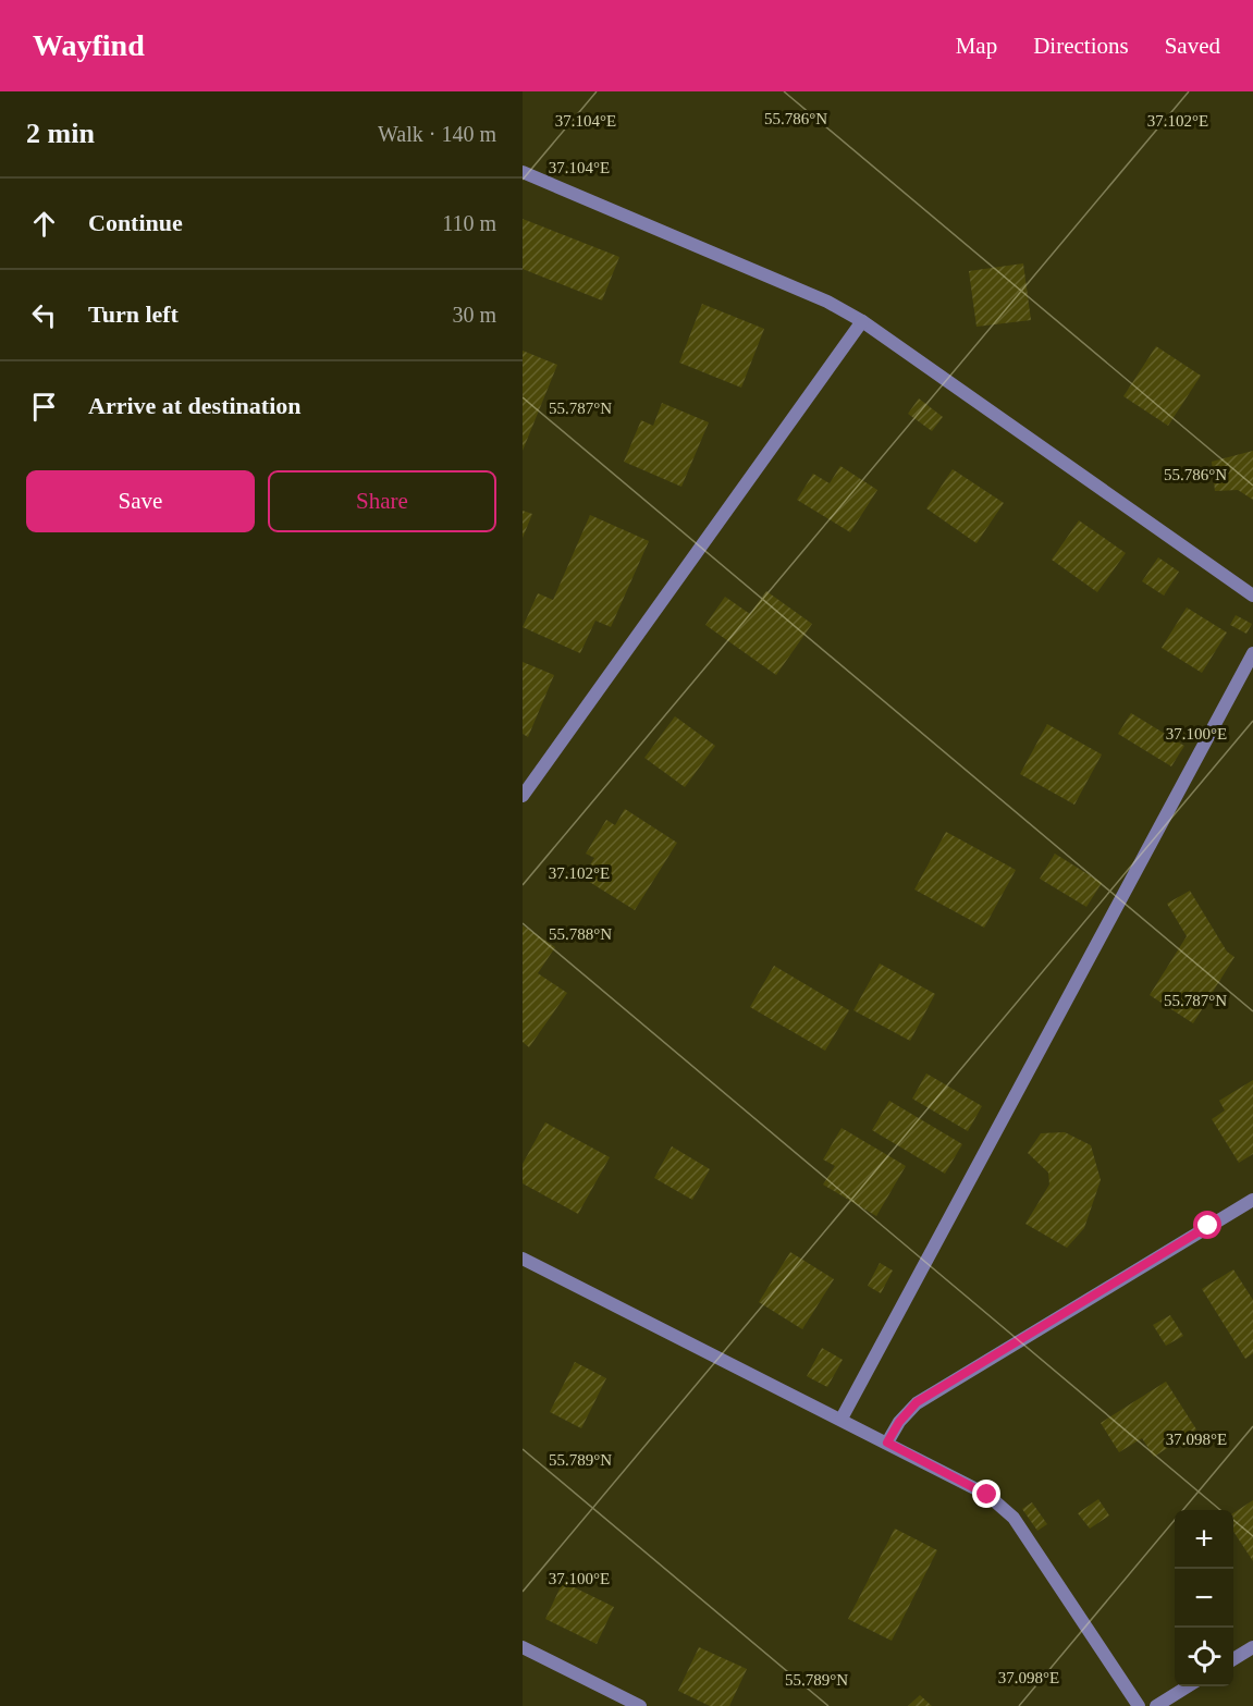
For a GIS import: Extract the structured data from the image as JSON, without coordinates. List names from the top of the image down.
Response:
{
  "page": {
    "header": "Wayfind",
    "nav": ["Map", "Directions", "Saved"],
    "heading": ["2 min", "Walk · 140 m"],
    "list": [
      ["Continue", "110 m"],
      ["Turn left", "30 m"],
      "Arrive at destination"
    ],
    "buttons": ["Save", "Share"],
    "map_buttons": ["+", "−"]
  },
  "coordinates": [
    "55.786°N",
    "37.104°E",
    "37.102°E",
    "55.787°N",
    "37.100°E",
    "55.788°N",
    "37.098°E",
    "55.789°N"
  ]
}
